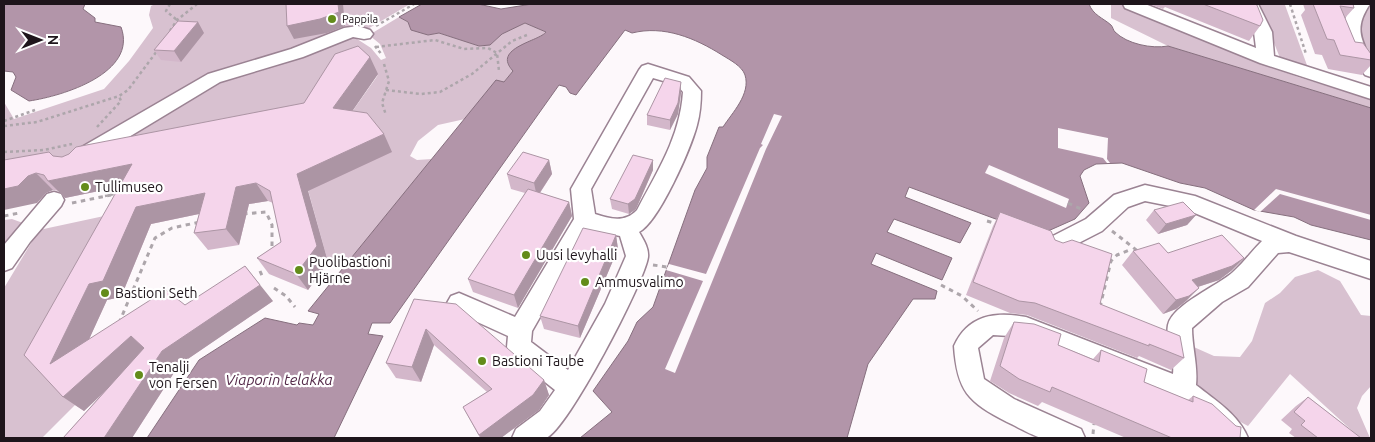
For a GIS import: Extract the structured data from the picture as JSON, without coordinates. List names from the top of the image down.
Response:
{
  "water": ["Viaporin telakka"],
  "places": [
    "Pappila",
    "Tullimuseo",
    "Uusi levyhalli",
    "Puolibastioni Hjärne",
    "Ammusvalimo",
    "Bastioni Seth",
    "Bastioni Taube",
    "Tenalji von Fersen"
  ],
  "north": "right"
}
